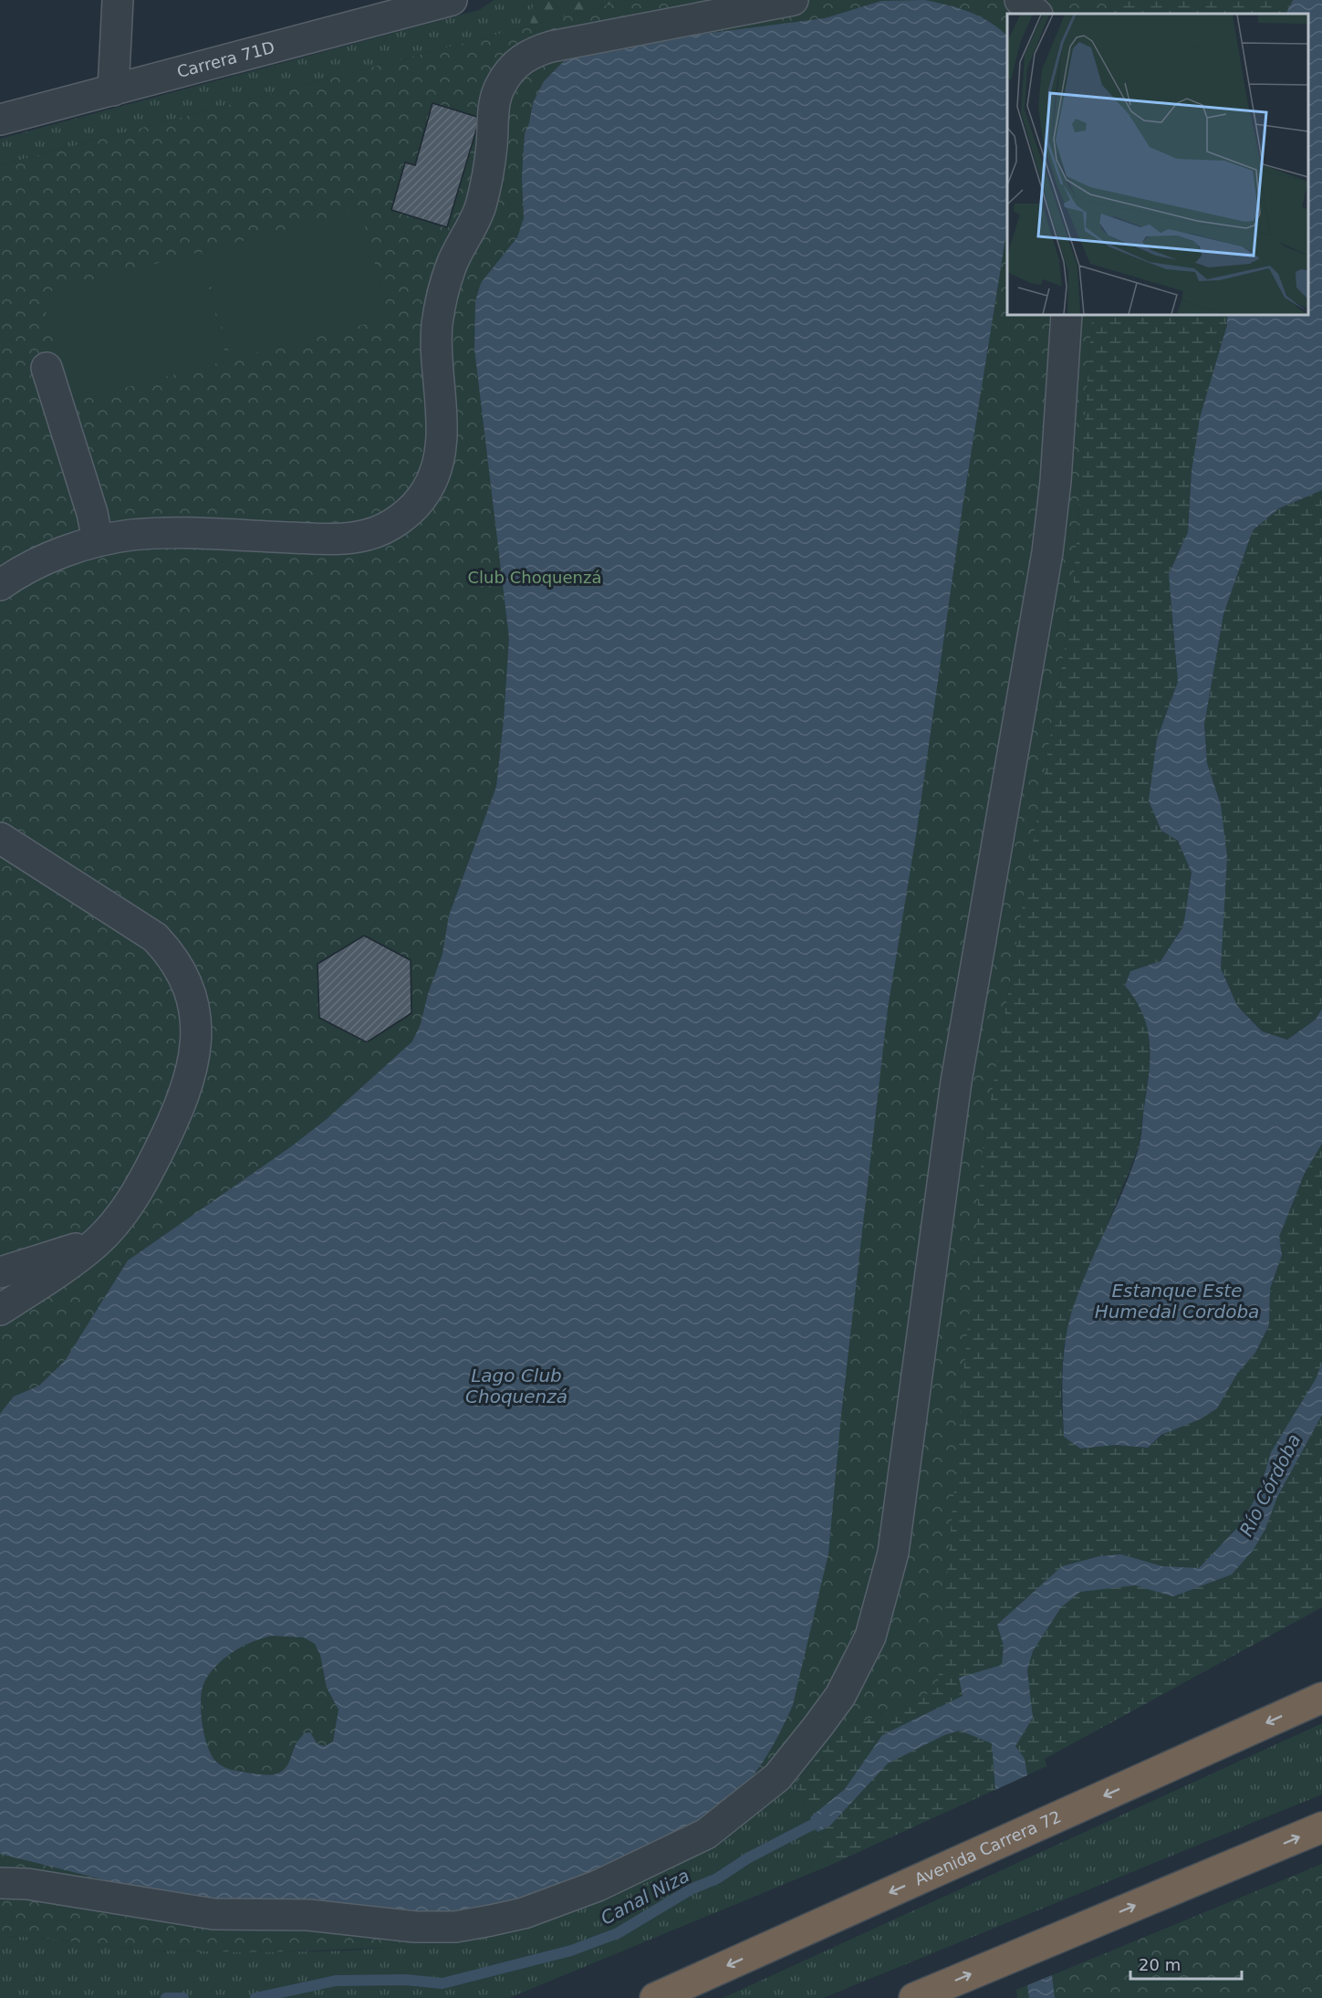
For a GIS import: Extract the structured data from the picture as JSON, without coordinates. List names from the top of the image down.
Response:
{
  "streets": {
    "highway": ["Avenida Carrera 72"],
    "street": ["Carrera 71D"]
  },
  "water": [
    "Estanque Este Humedal Cordoba",
    "Lago Club Choquenzá",
    "Río Córdoba",
    "Canal Niza"
  ],
  "parks": ["Club Choquenzá"],
  "scale_bar": "20 m"
}
